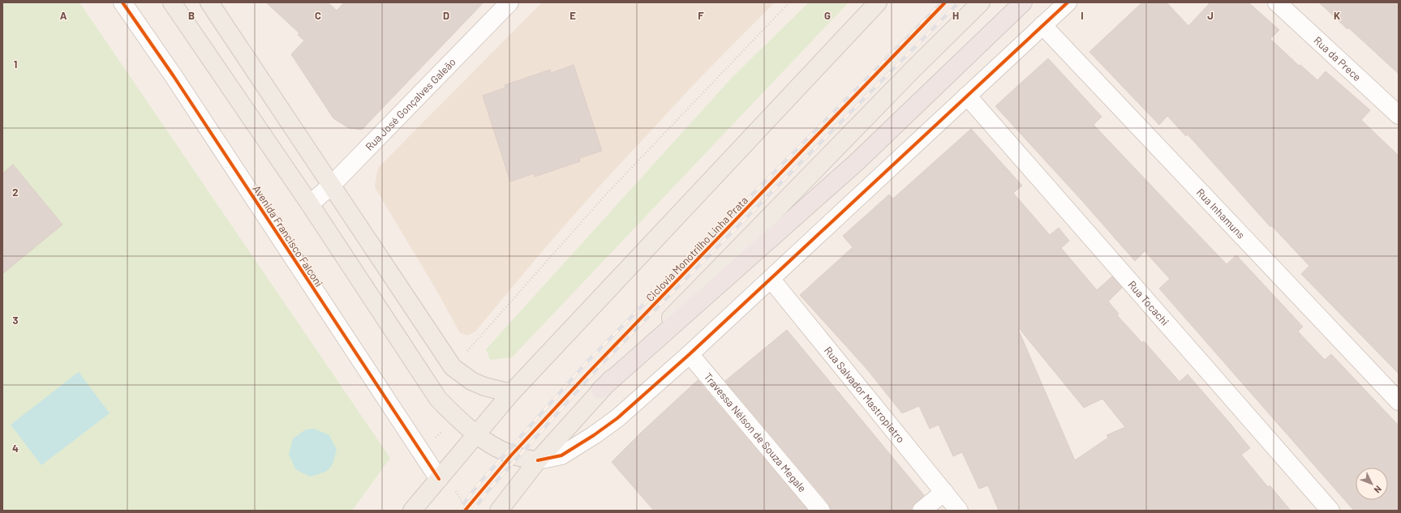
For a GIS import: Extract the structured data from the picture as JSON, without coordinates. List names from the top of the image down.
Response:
{
  "streets": {
    "street": [
      "Rua da Prece",
      "Rua José Gonçalves Galeão",
      "Rua Inhamuns",
      "Avenida Francisco Falconi",
      "Rua Tocachi",
      "Rua Salvador Mastropietro",
      "Travessa Nélson de Souza Megale"
    ],
    "cycle path": ["Ciclovia Monotrilho Linha Prata"]
  },
  "north": "bottom right",
  "grid": {
    "columns": [
      "A",
      "B",
      "C",
      "D",
      "E",
      "F",
      "G",
      "H",
      "I",
      "J",
      "K"
    ],
    "rows": [
      "1",
      "2",
      "3",
      "4"
    ]
  }
}
